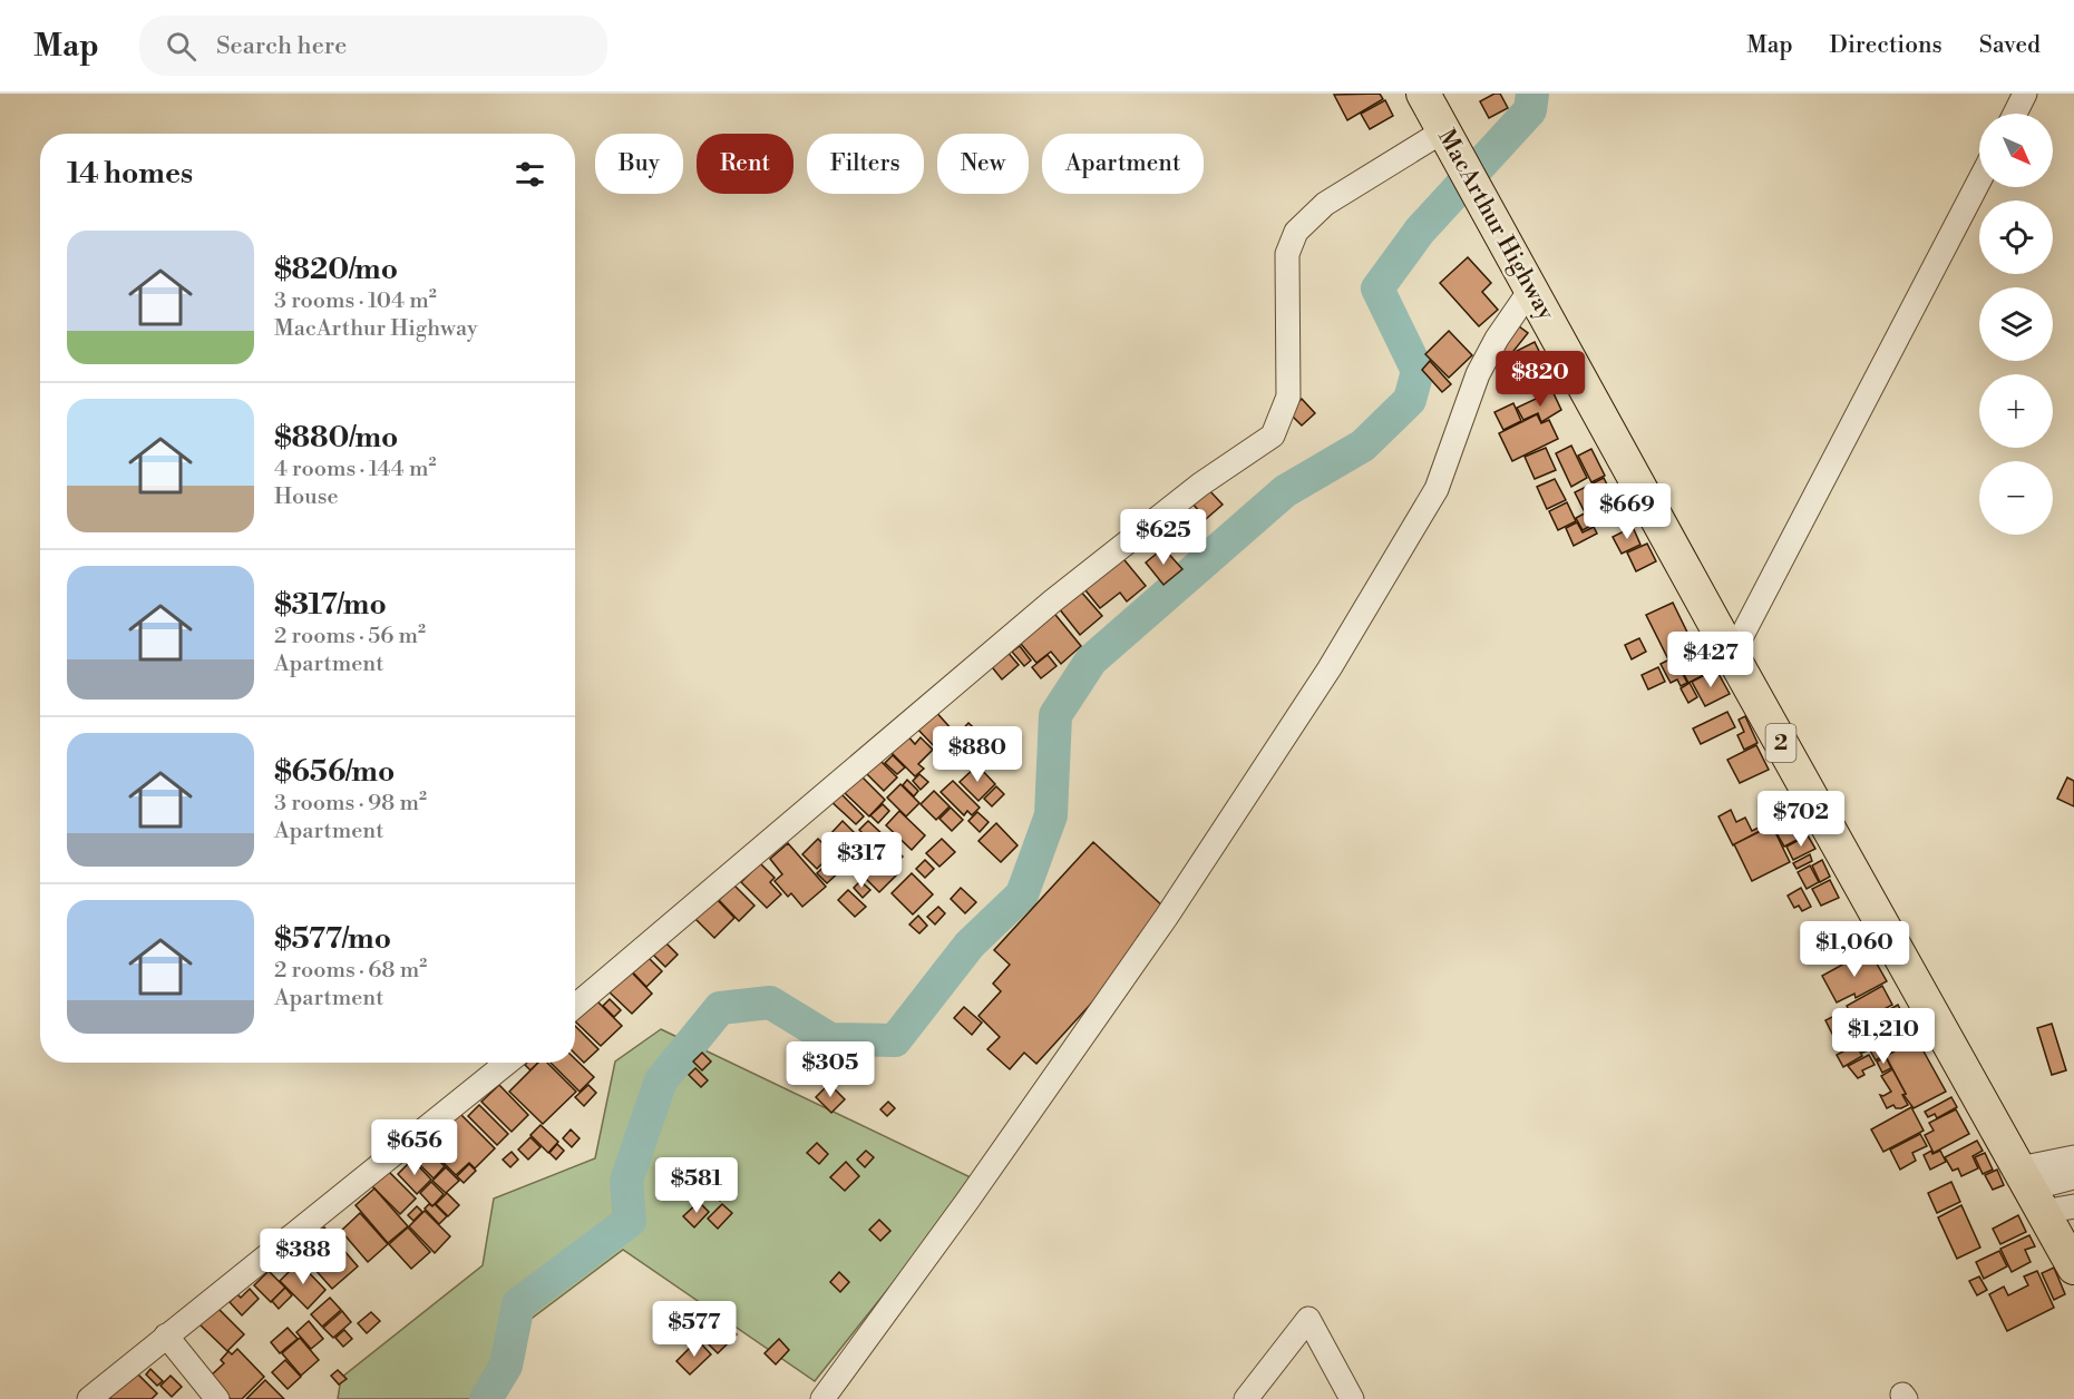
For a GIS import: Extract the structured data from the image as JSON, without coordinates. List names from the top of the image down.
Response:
{
  "streets": {
    "highway": ["MacArthur Highway", "2"]
  },
  "north": "bottom right",
  "page": {
    "header": "Map",
    "search": "Search here",
    "nav": ["Map", "Directions", "Saved"],
    "map_buttons": ["+", "−"],
    "chip": [
      "Buy",
      "Rent",
      "Filters",
      "New",
      "Apartment"
    ],
    "heading": "14 homes",
    "list": [
      {
        "name": "$820/mo",
        "note": "3 rooms · 104 m² · MacArthur Highway"
      },
      {
        "name": "$880/mo",
        "note": "4 rooms · 144 m² · House"
      },
      {
        "name": "$317/mo",
        "note": "2 rooms · 56 m² · Apartment"
      },
      {
        "name": "$656/mo",
        "note": "3 rooms · 98 m² · Apartment"
      },
      {
        "name": "$577/mo",
        "note": "2 rooms · 68 m² · Apartment"
      }
    ],
    "price": [
      "$820",
      "$669",
      "$625",
      "$427",
      "$880",
      "$702",
      "$317",
      "$1,060",
      "$1,210",
      "$305",
      "$656",
      "$581",
      "$388",
      "$577"
    ]
  }
}
